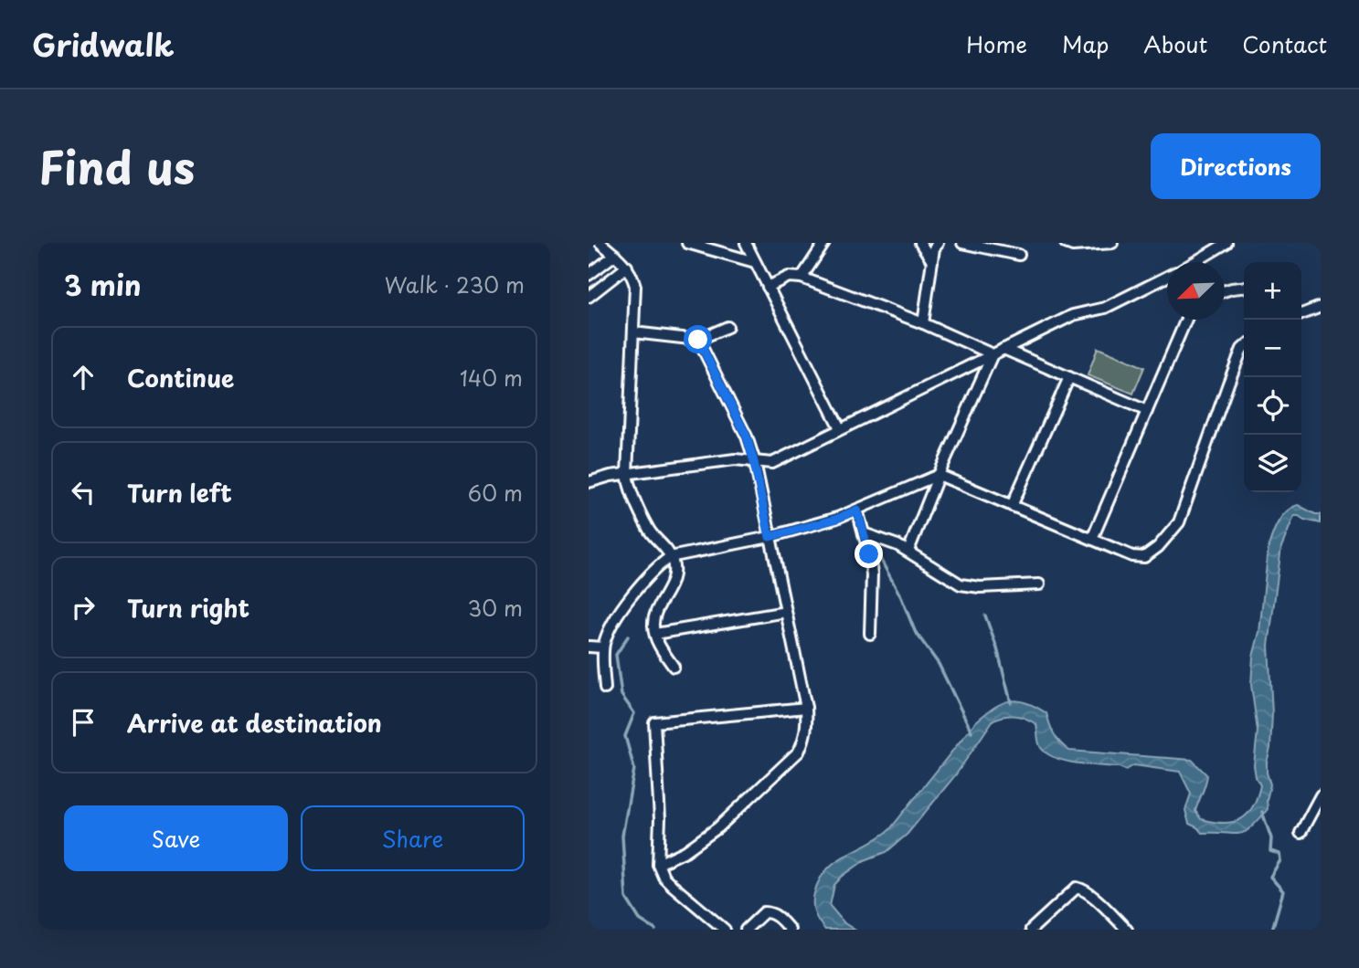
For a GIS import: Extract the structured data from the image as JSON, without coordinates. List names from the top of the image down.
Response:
{
  "north": "bottom left",
  "page": {
    "header": "Gridwalk",
    "nav": [
      "Home",
      "Map",
      "About",
      "Contact"
    ],
    "title": "Find us",
    "buttons": [
      "Directions",
      ["Save", "Share"]
    ],
    "heading": ["3 min", "Walk · 230 m"],
    "map_buttons": ["+", "−"],
    "list": [
      ["Continue", "140 m"],
      ["Turn left", "60 m"],
      ["Turn right", "30 m"],
      "Arrive at destination"
    ]
  }
}
